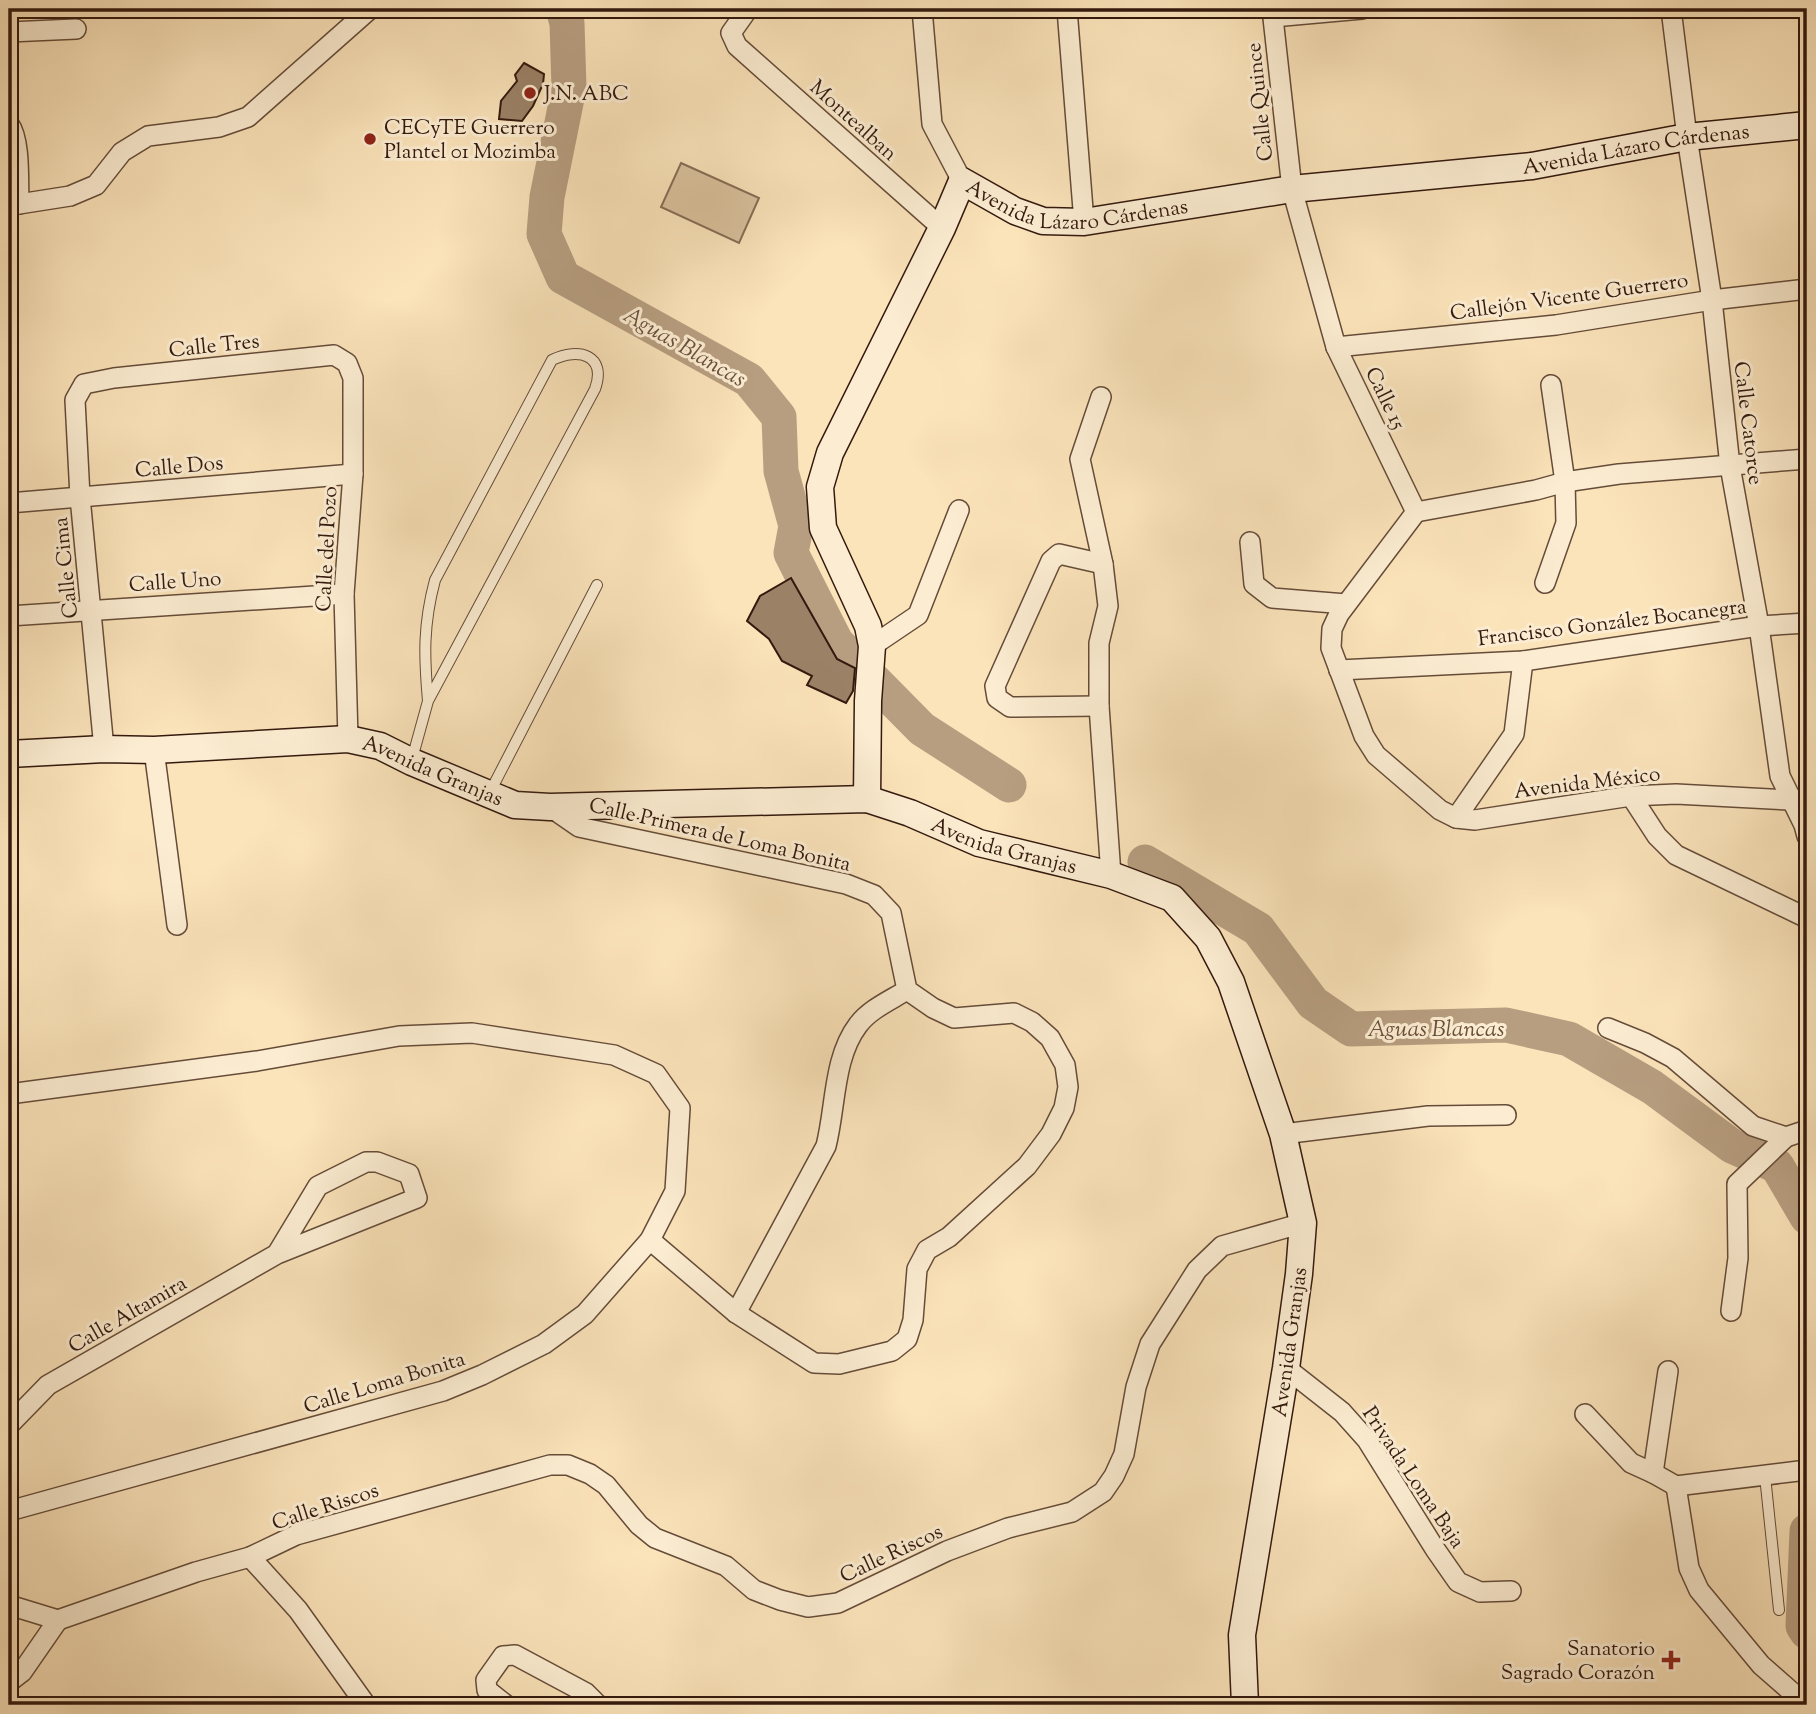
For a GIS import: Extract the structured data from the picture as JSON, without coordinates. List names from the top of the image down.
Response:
{
  "streets": {
    "main road": ["Avenida Lázaro Cárdenas", "Avenida Granjas"],
    "street": [
      "Calle Quince",
      "Montealban",
      "Callejón Vicente Guerrero",
      "Calle Tres",
      "Calle 15",
      "Calle Catorce",
      "Calle Dos",
      "Calle del Pozo",
      "Calle Cima",
      "Calle Uno",
      "Francisco González Bocanegra",
      "Avenida México",
      "Calle Primera de Loma Bonita",
      "Calle Altamira",
      "Calle Loma Bonita",
      "Privada Loma Baja",
      "Calle Riscos"
    ]
  },
  "crossings": [
    ["Calle Quince", "Avenida Lázaro Cárdenas"],
    ["Calle Quince", "Calle 15"],
    ["Montealban", "Avenida Lázaro Cárdenas"],
    ["Avenida Lázaro Cárdenas", "Calle 15"],
    ["Avenida Lázaro Cárdenas", "Calle Catorce"],
    ["Avenida Lázaro Cárdenas", "Avenida Granjas"],
    ["Callejón Vicente Guerrero", "Calle 15"],
    ["Callejón Vicente Guerrero", "Calle Catorce"],
    ["Calle Tres", "Calle del Pozo"],
    ["Calle Tres", "Calle Cima"],
    ["Calle Catorce", "Francisco González Bocanegra"],
    ["Calle Catorce", "Avenida México"],
    ["Calle Dos", "Calle del Pozo"],
    ["Calle Dos", "Calle Cima"],
    ["Calle del Pozo", "Calle Uno"],
    ["Calle del Pozo", "Avenida Granjas"],
    ["Calle Cima", "Calle Uno"],
    ["Calle Cima", "Avenida Granjas"],
    ["Avenida Granjas", "Calle Primera de Loma Bonita"],
    ["Avenida Granjas", "Privada Loma Baja"],
    ["Avenida Granjas", "Calle Riscos"]
  ],
  "water": ["Aguas Blancas"],
  "places": {
    "other": ["J.N. ABC", "CECyTE Guerrero Plantel 01 Mozimba"],
    "health": ["Sanatorio Sagrado Corazón"]
  }
}
